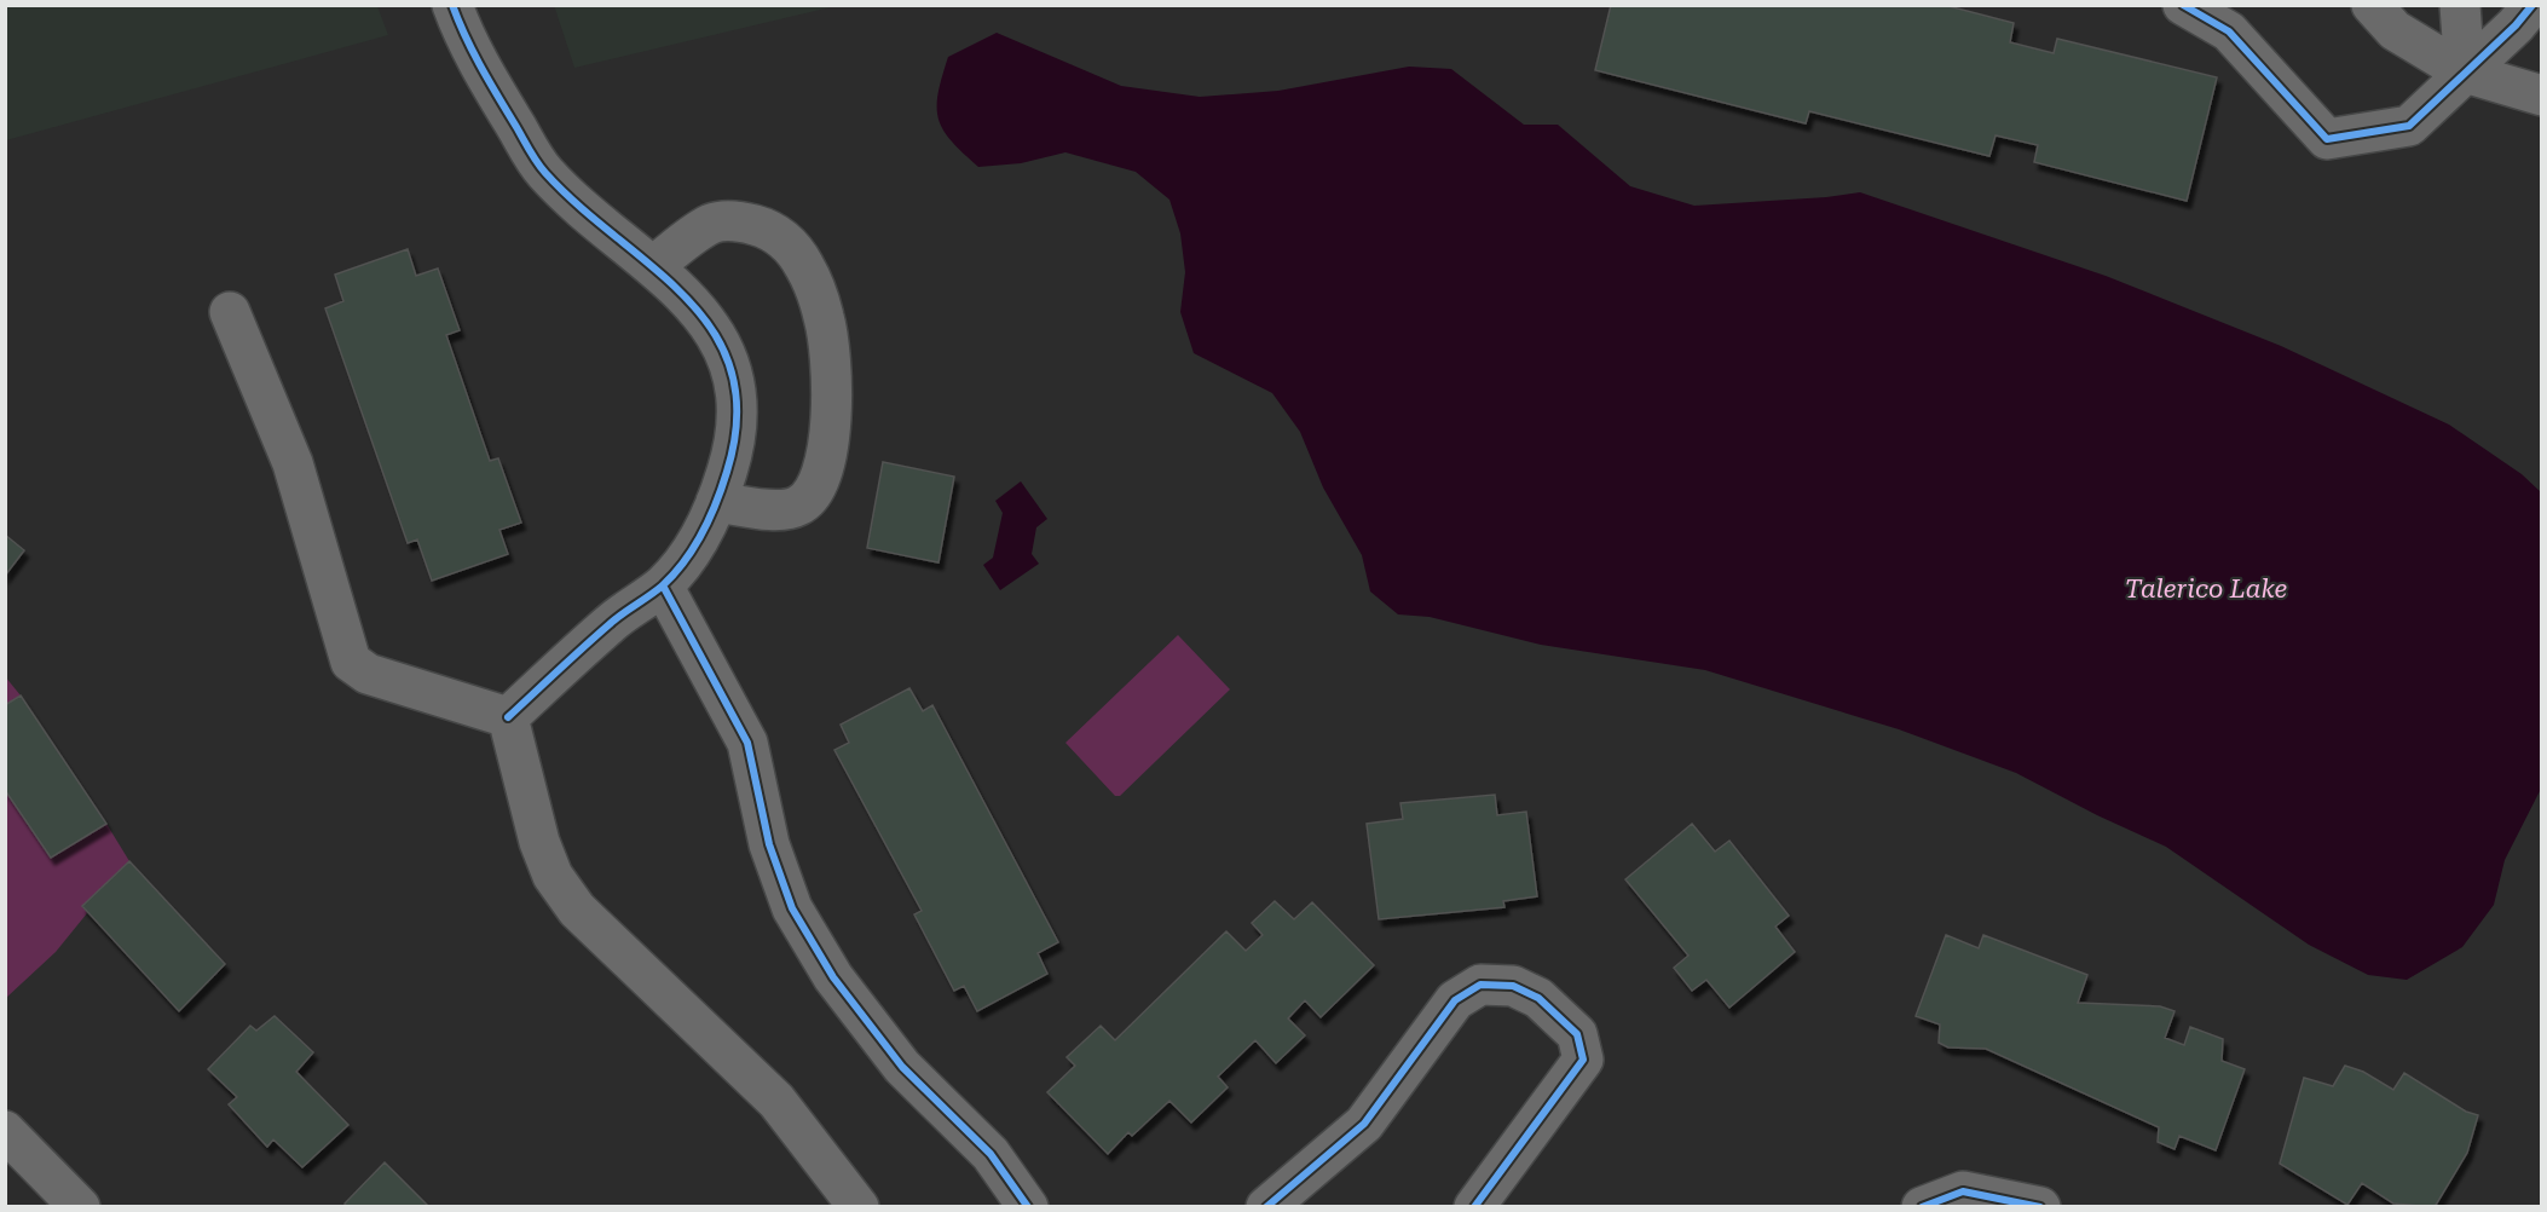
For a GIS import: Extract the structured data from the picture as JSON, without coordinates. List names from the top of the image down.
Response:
{
  "water": ["Talerico Lake"]
}
